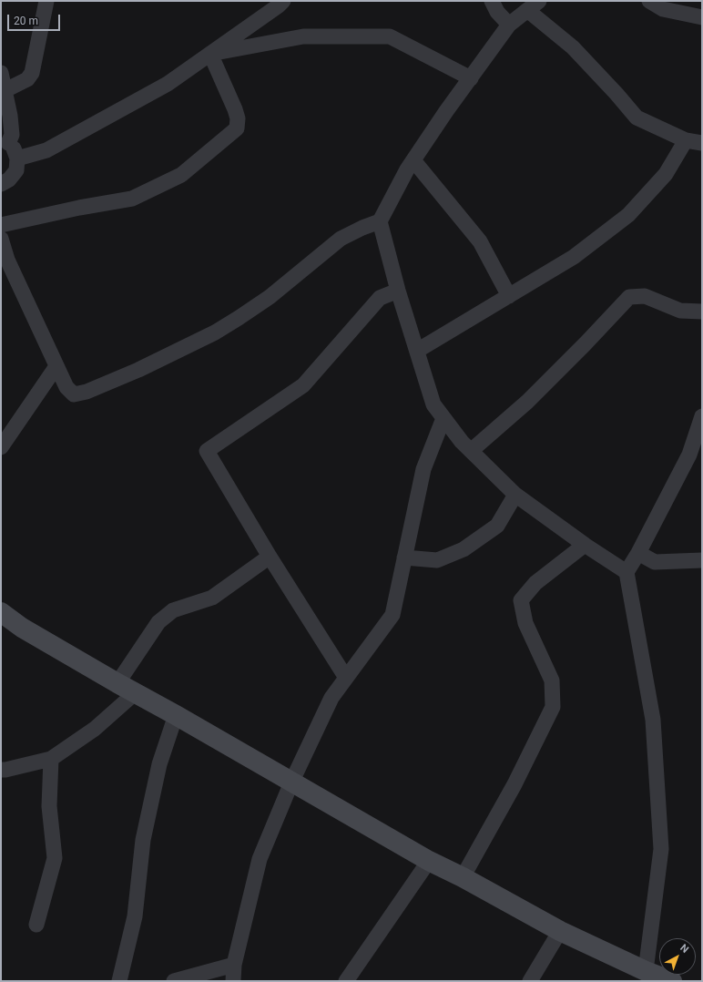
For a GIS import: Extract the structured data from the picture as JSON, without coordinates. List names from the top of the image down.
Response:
{
  "scale_bar": "20 m",
  "north": "top right"
}
